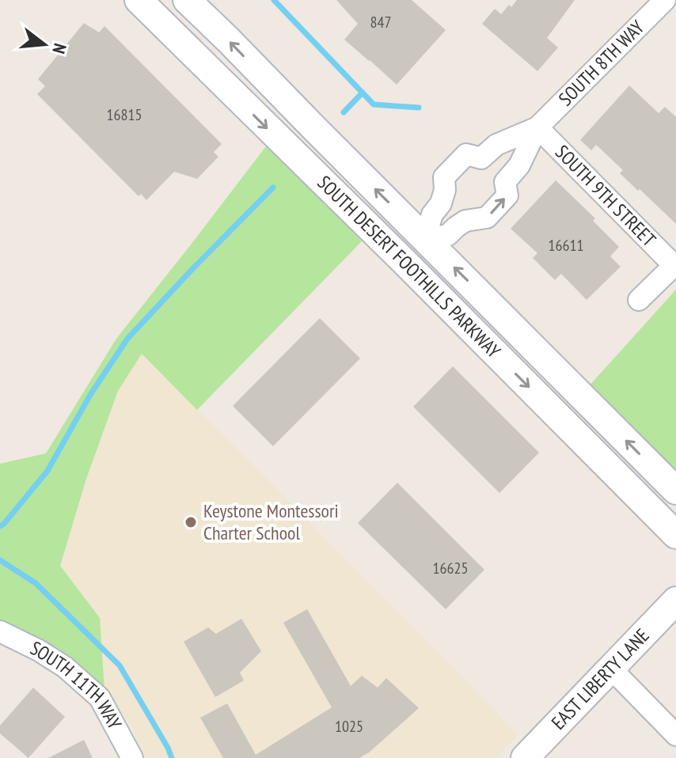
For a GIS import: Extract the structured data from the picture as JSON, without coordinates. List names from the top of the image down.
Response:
{
  "streets": {
    "street": [
      "SOUTH 8TH WAY",
      "SOUTH 9TH STREET",
      "SOUTH DESERT FOOTHILLS PARKWAY",
      "EAST LIBERTY LANE",
      "SOUTH 11TH WAY"
    ]
  },
  "crossings": [
    ["SOUTH 8TH WAY", "SOUTH 9TH STREET"],
    ["SOUTH 8TH WAY", "SOUTH DESERT FOOTHILLS PARKWAY"]
  ],
  "places": ["Keystone Montessori Charter School"],
  "house_numbers": [
    "847",
    "16815",
    "16611",
    "16625",
    "1025"
  ],
  "north": "right"
}
